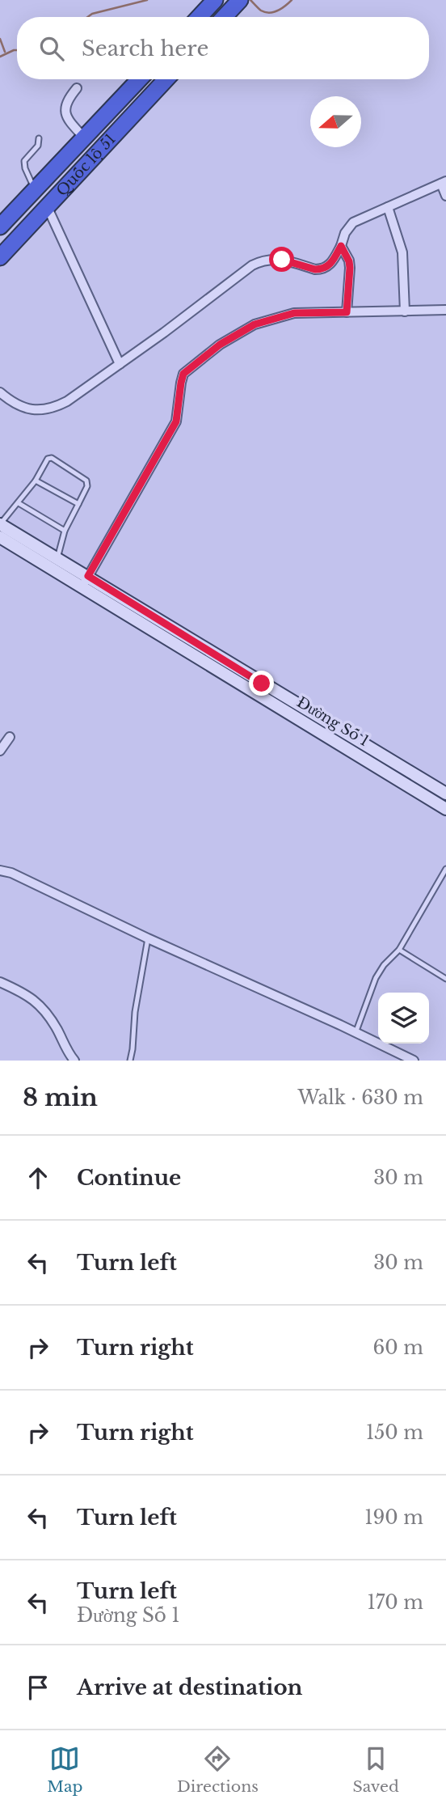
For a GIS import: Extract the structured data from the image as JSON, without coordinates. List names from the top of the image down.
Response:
{
  "streets": {
    "highway": ["Quốc lộ 51"],
    "street": ["Đường Số 1"]
  },
  "north": "left",
  "page": {
    "search": "Search here",
    "heading": ["8 min", "Walk · 630 m"],
    "list": [
      ["Continue", "30 m"],
      ["Turn left", "30 m"],
      ["Turn right", "60 m"],
      ["Turn right", "150 m"],
      ["Turn left", "190 m"],
      ["Turn left", "Đường Số 1", "170 m"],
      "Arrive at destination"
    ],
    "nav": ["Map", "Directions", "Saved"]
  }
}
